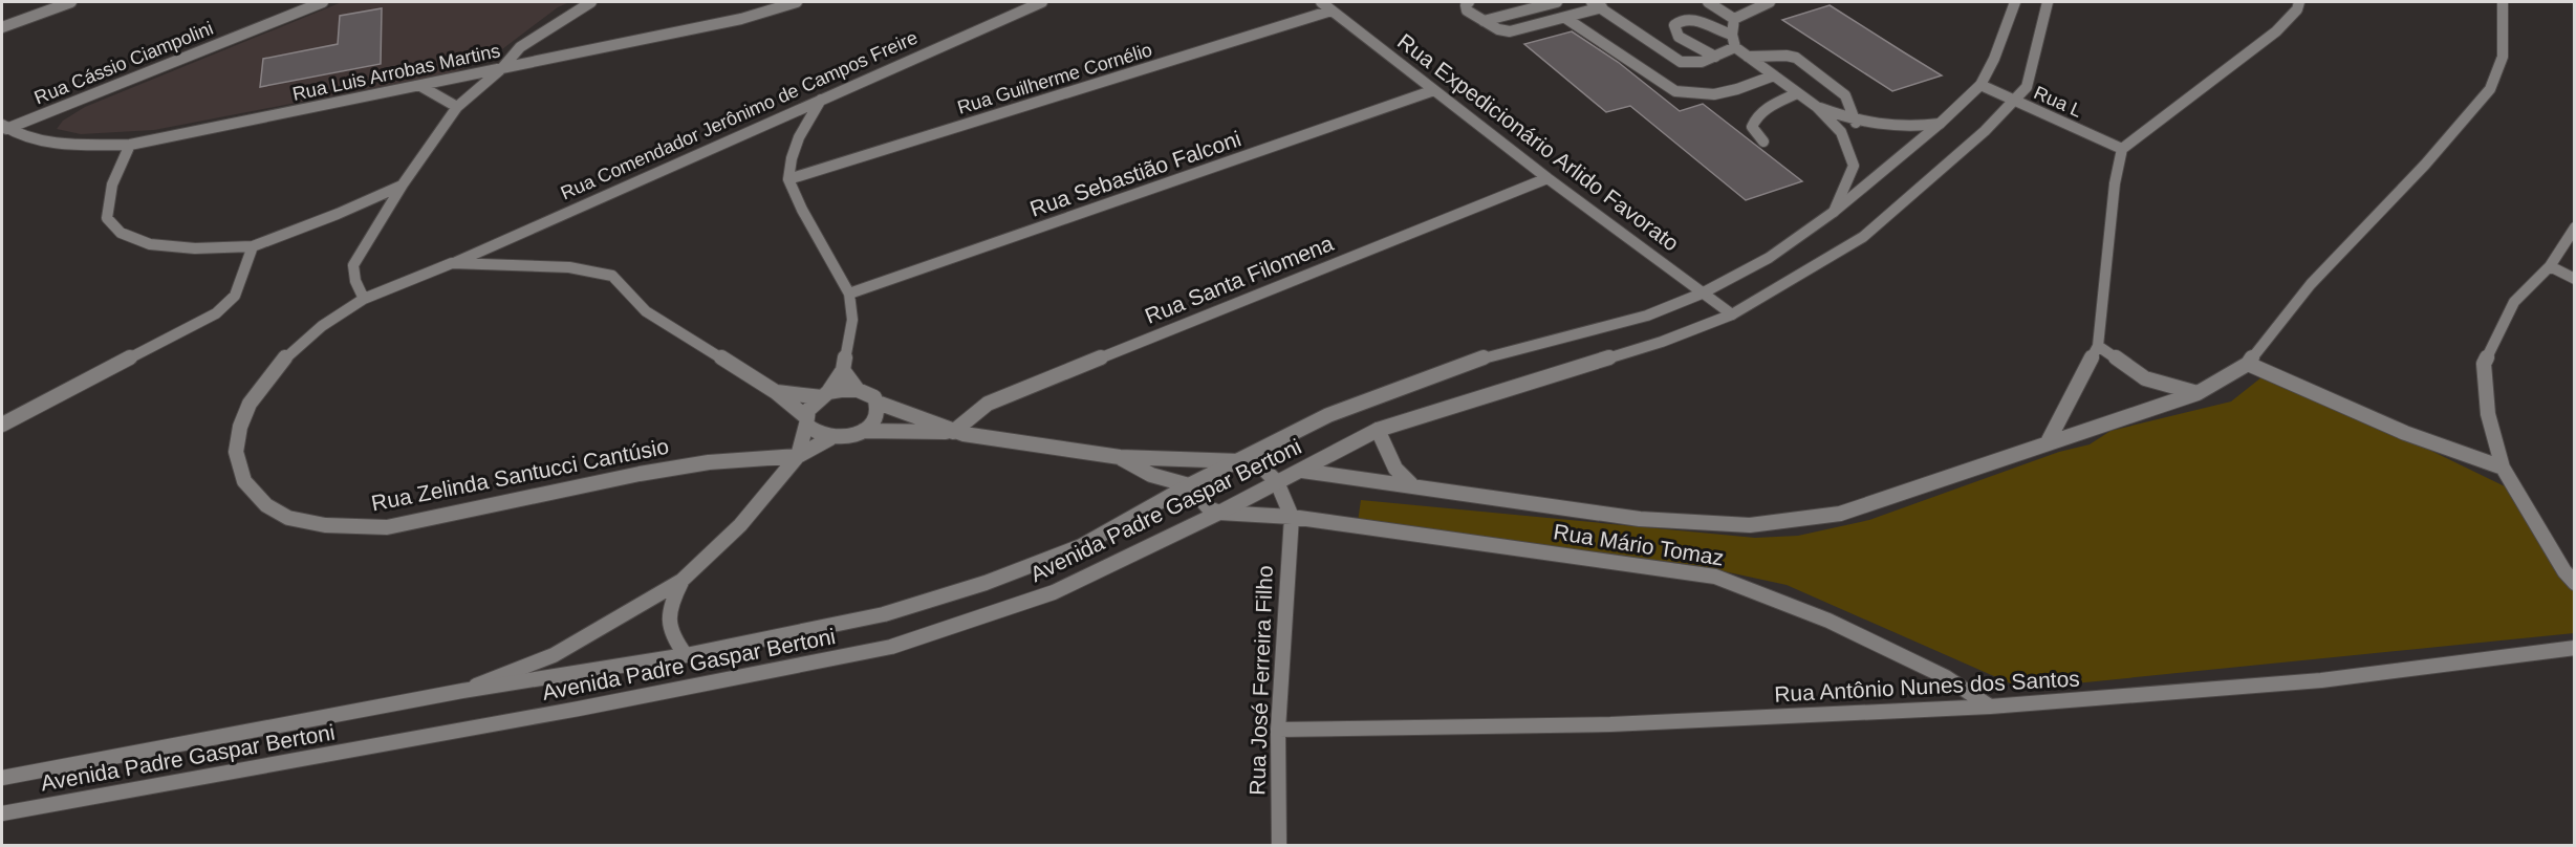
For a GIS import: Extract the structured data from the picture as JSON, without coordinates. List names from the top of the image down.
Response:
{
  "streets": {
    "street": [
      "Rua Cássio Ciampolini",
      "Rua Luis Arrobas Martins",
      "Rua Guilherme Cornélio",
      "Rua L",
      "Rua Comendador Jerônimo de Campos Freire",
      "Rua Expedicionário Arlido Favorato",
      "Rua Sebastião Falconi",
      "Rua Santa Filomena",
      "Rua Zelinda Santucci Cantúsio",
      "Avenida Padre Gaspar Bertoni",
      "Rua Mário Tomaz",
      "Rua José Ferreira Filho",
      "Rua Antônio Nunes dos Santos"
    ]
  },
  "crossings": [
    ["Rua Cássio Ciampolini", "Rua Luis Arrobas Martins"],
    ["Rua Guilherme Cornélio", "Rua Expedicionário Arlido Favorato"],
    ["Rua L", "Avenida Padre Gaspar Bertoni"],
    ["Rua Comendador Jerônimo de Campos Freire", "Rua Zelinda Santucci Cantúsio"],
    ["Rua Expedicionário Arlido Favorato", "Rua Sebastião Falconi"],
    ["Rua Expedicionário Arlido Favorato", "Rua Santa Filomena"],
    ["Rua Expedicionário Arlido Favorato", "Avenida Padre Gaspar Bertoni"],
    ["Avenida Padre Gaspar Bertoni", "Rua Mário Tomaz"],
    ["Rua Mário Tomaz", "Rua José Ferreira Filho"],
    ["Rua Mário Tomaz", "Rua Antônio Nunes dos Santos"],
    ["Rua José Ferreira Filho", "Rua Antônio Nunes dos Santos"]
  ]
}
